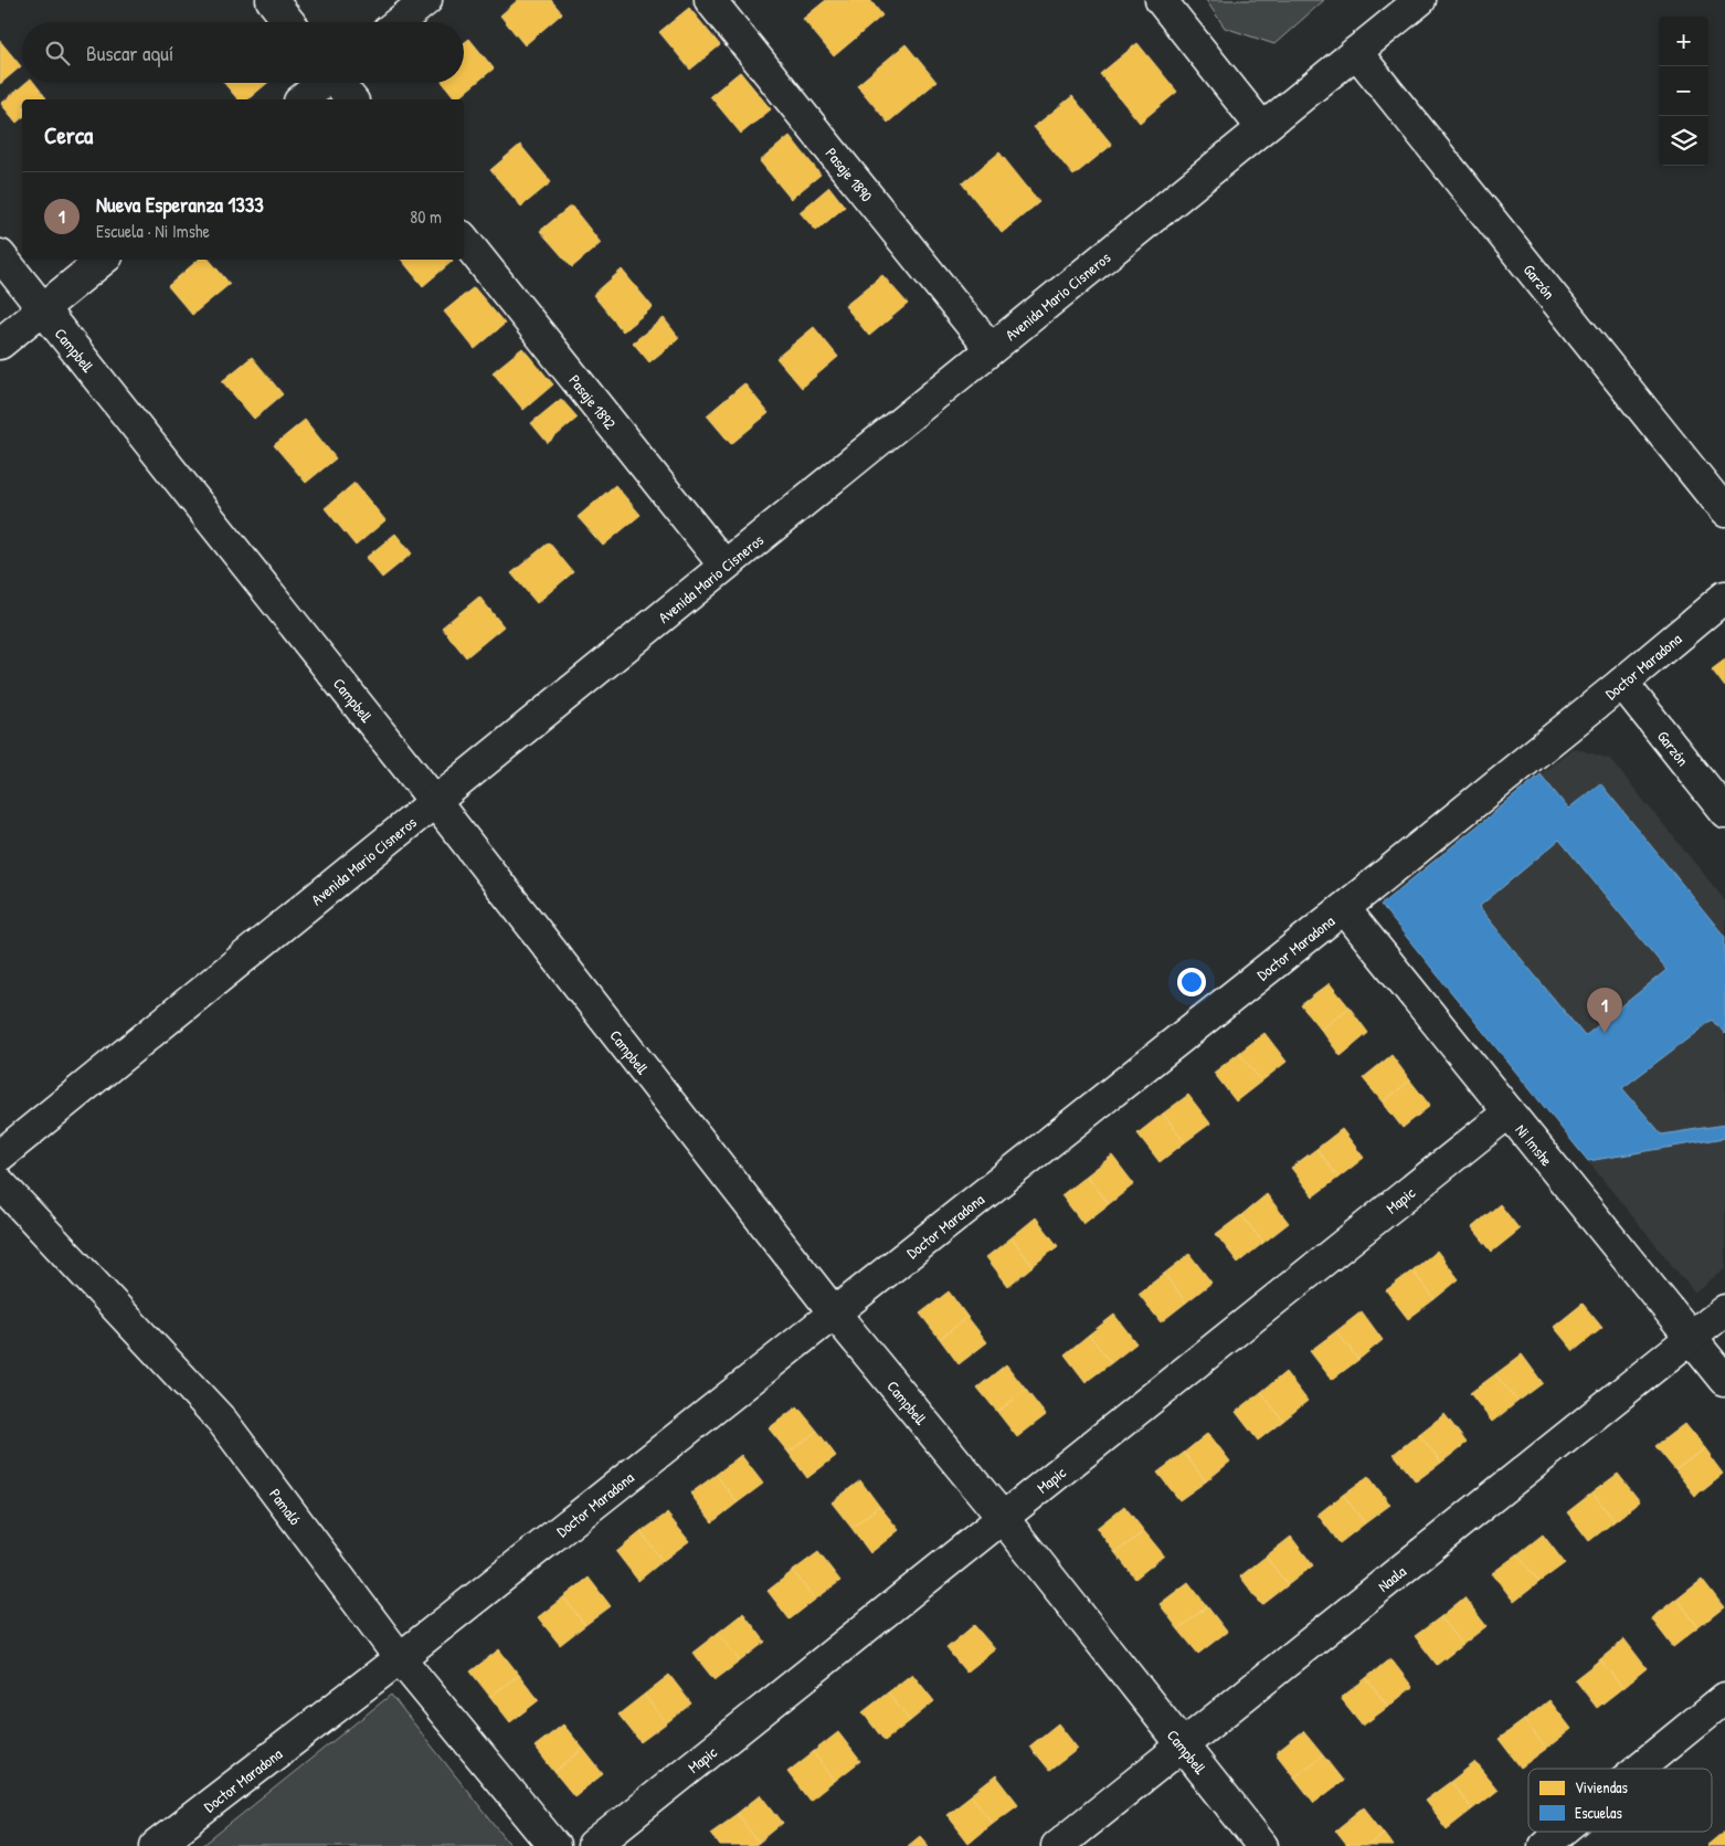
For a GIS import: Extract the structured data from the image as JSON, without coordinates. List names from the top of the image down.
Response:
{
  "streets": {
    "street": [
      "Pasaje 1890",
      "Garzón",
      "Avenida Mario Cisneros",
      "Campbell",
      "Pasaje 1892",
      "Doctor Maradona",
      "Ni Imshe",
      "Mapic",
      "Pamaló",
      "Naala"
    ]
  },
  "crossings": [
    ["Pasaje 1890", "Avenida Mario Cisneros"],
    ["Garzón", "Avenida Mario Cisneros"],
    ["Garzón", "Doctor Maradona"],
    ["Avenida Mario Cisneros", "Campbell"],
    ["Avenida Mario Cisneros", "Pasaje 1892"],
    ["Campbell", "Doctor Maradona"],
    ["Campbell", "Mapic"],
    ["Campbell", "Naala"],
    ["Doctor Maradona", "Ni Imshe"],
    ["Doctor Maradona", "Pamaló"],
    ["Ni Imshe", "Mapic"],
    ["Ni Imshe", "Naala"]
  ],
  "legend": ["Viviendas", "Escuelas"],
  "page": {
    "map_buttons": ["+", "−"],
    "search": "Buscar aquí",
    "heading": "Cerca",
    "list": [
      {
        "mark": "1",
        "name": "Nueva Esperanza 1333",
        "note": "Escuela · Ni Imshe",
        "value": "80 m"
      }
    ],
    "pins": "1"
  }
}
